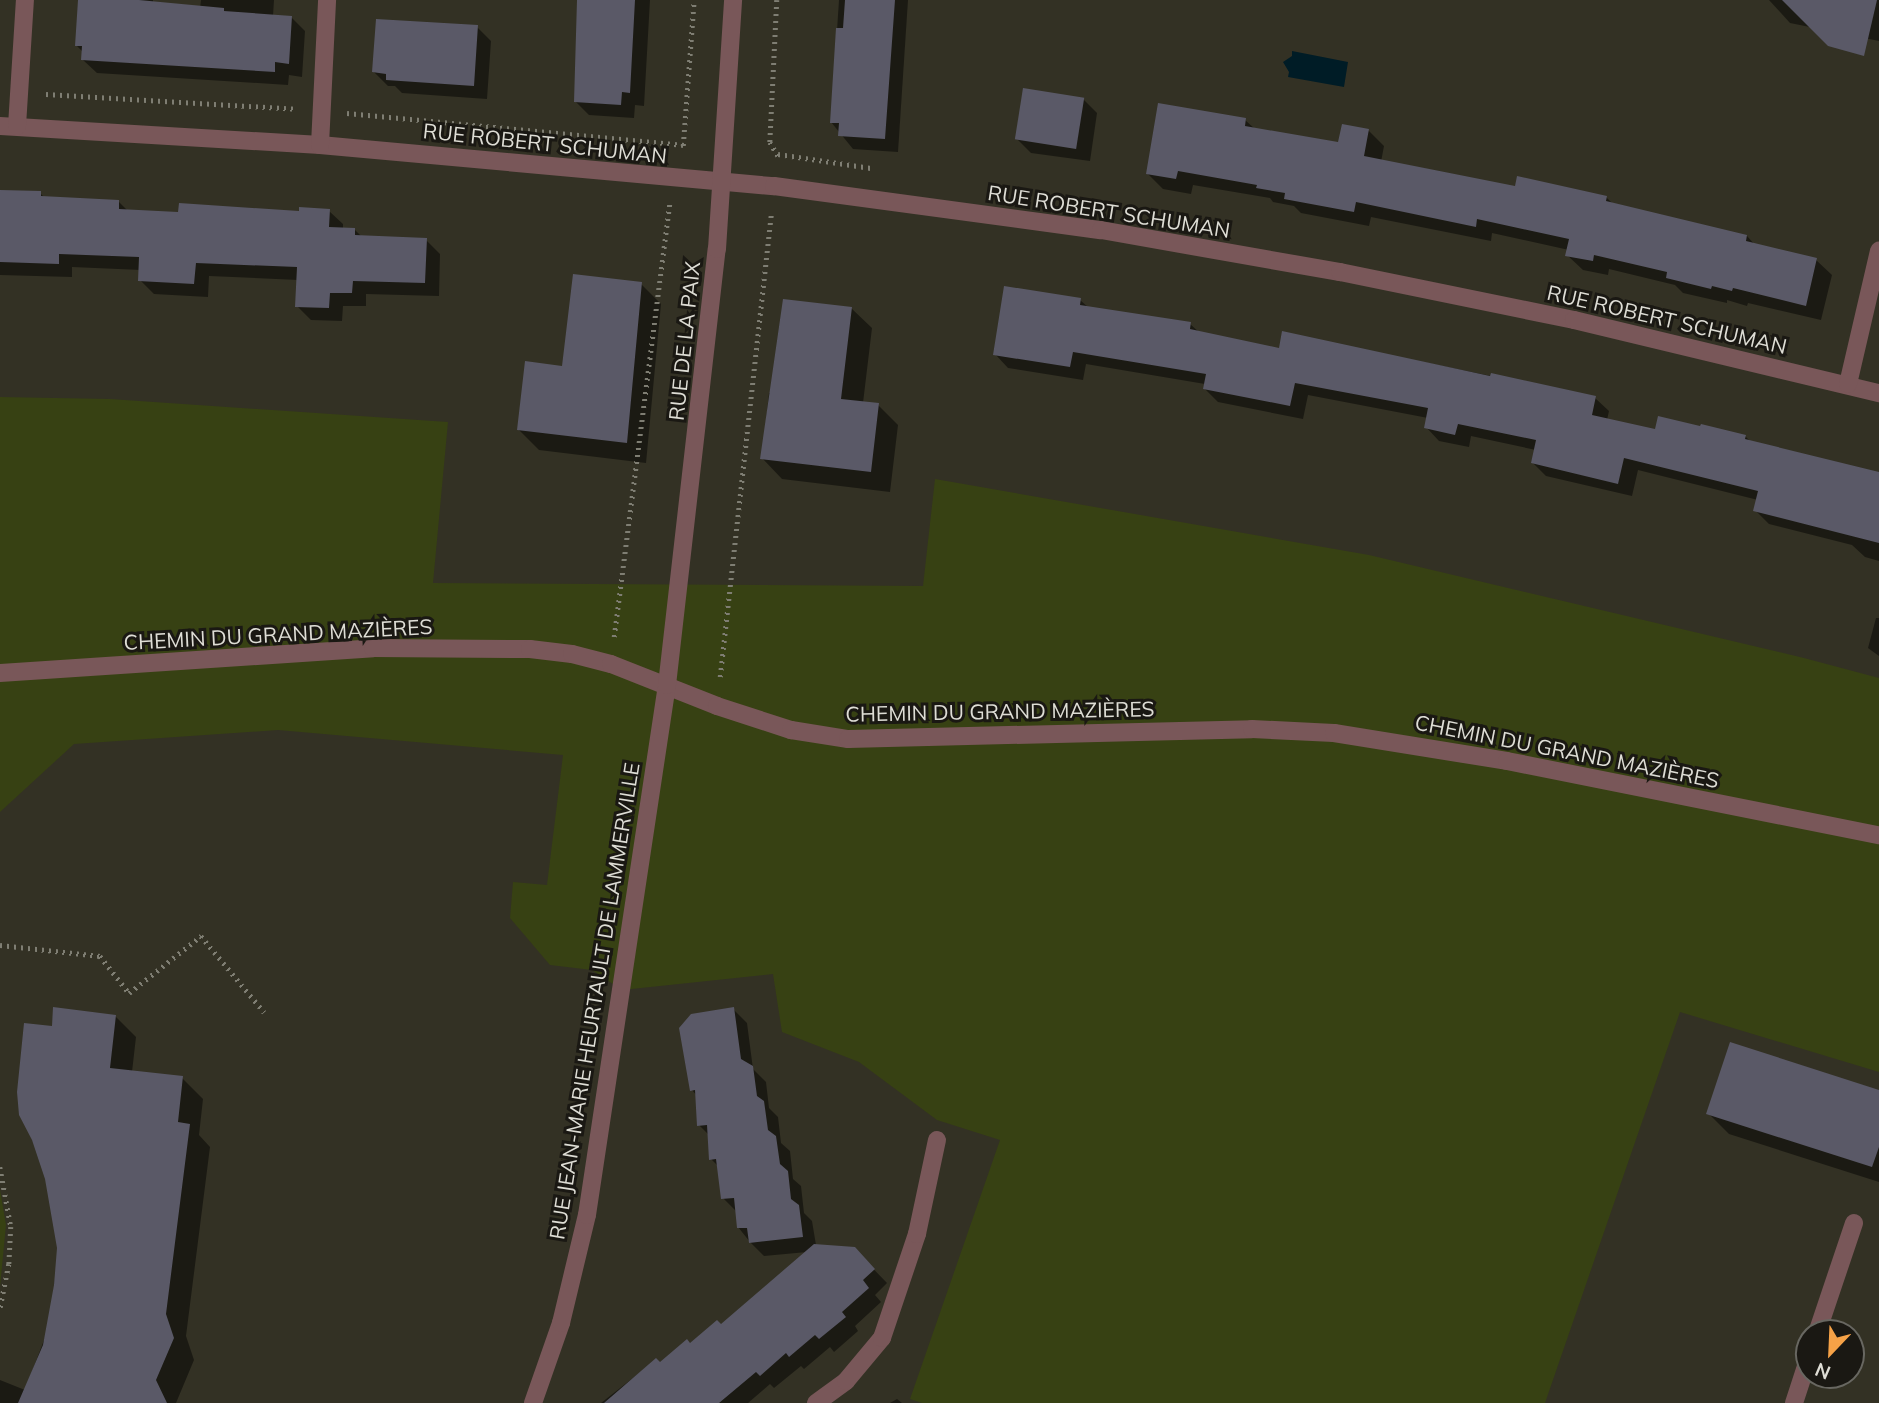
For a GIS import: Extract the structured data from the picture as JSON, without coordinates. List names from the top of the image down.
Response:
{
  "streets": {
    "street": [
      "RUE ROBERT SCHUMAN",
      "RUE DE LA PAIX",
      "CHEMIN DU GRAND MAZIÈRES",
      "RUE JEAN-MARIE HEURTAULT DE LAMMERVILLE"
    ]
  },
  "crossings": [
    ["RUE ROBERT SCHUMAN", "RUE DE LA PAIX"],
    ["RUE DE LA PAIX", "CHEMIN DU GRAND MAZIÈRES"],
    ["RUE DE LA PAIX", "RUE JEAN-MARIE HEURTAULT DE LAMMERVILLE"],
    ["CHEMIN DU GRAND MAZIÈRES", "RUE JEAN-MARIE HEURTAULT DE LAMMERVILLE"]
  ],
  "north": "bottom left"
}
